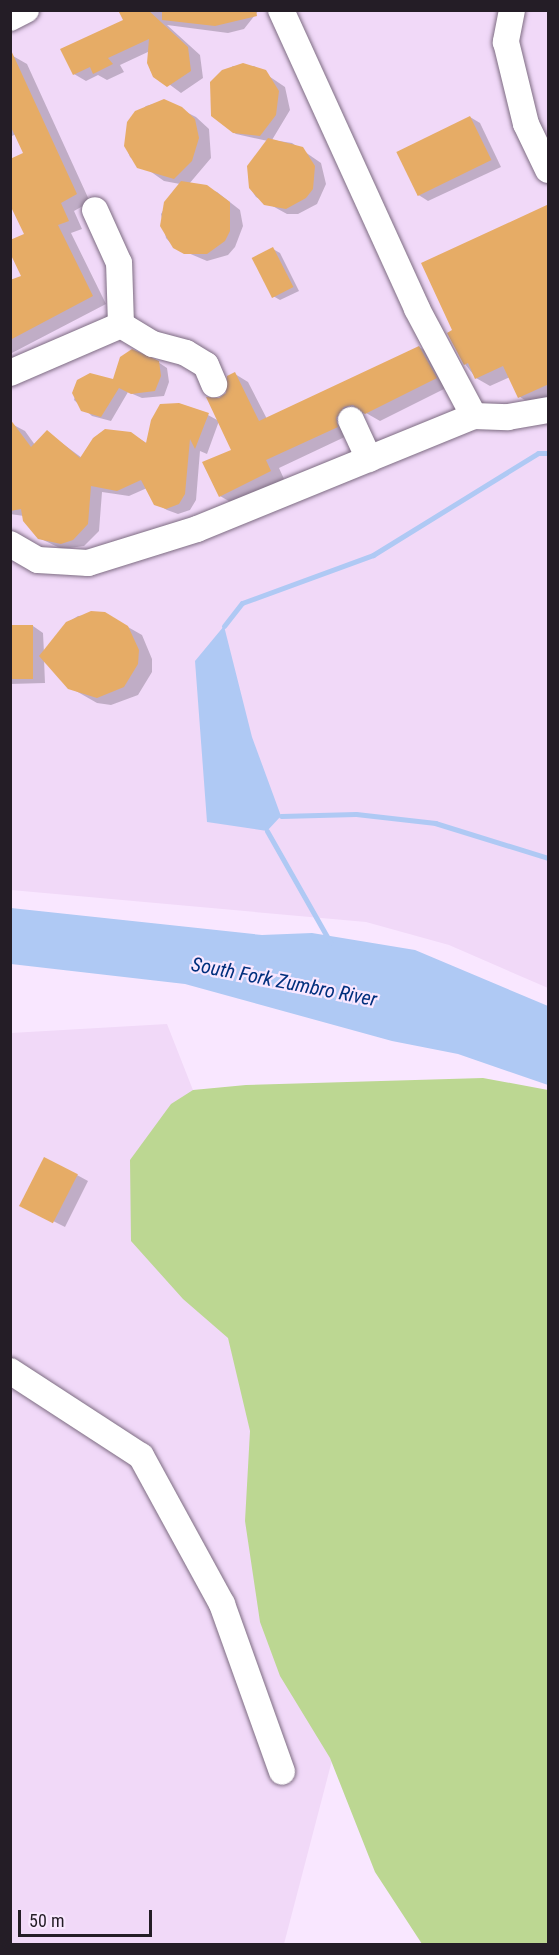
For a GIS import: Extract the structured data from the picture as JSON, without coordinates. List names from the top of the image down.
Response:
{
  "water": ["South Fork Zumbro River"],
  "scale_bar": "50 m"
}
